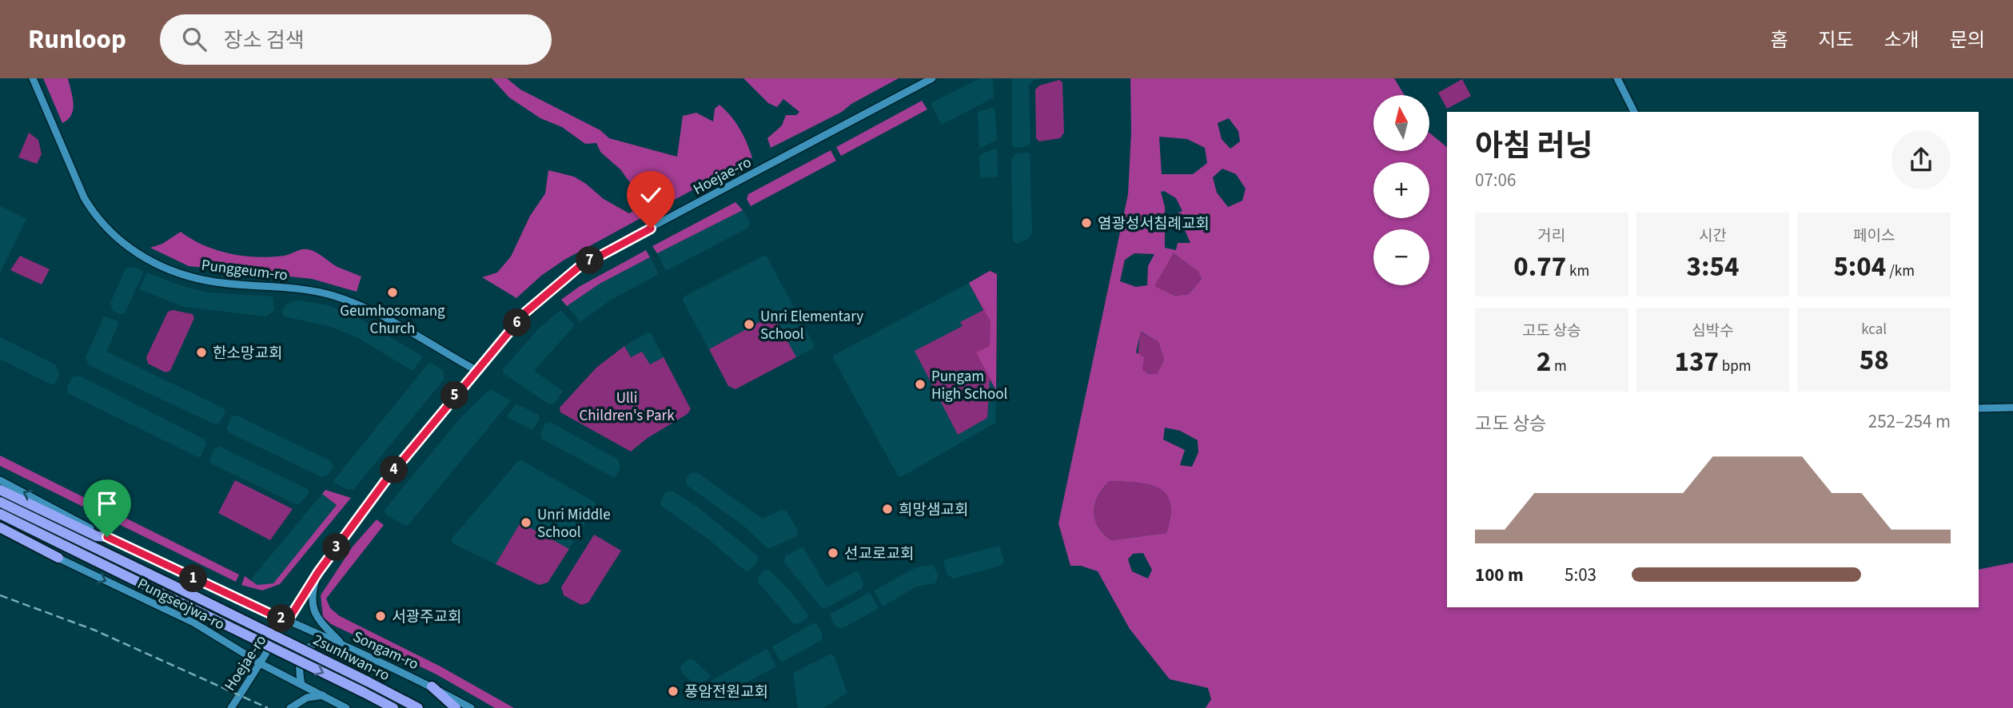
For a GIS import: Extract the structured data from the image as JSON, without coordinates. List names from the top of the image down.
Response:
{
  "streets": {
    "highway": ["2sunhwan-ro"],
    "street": [
      "Hoejae-ro",
      "Punggeum-ro",
      "Pungseojwa-ro",
      "Songam-ro"
    ]
  },
  "crossings": [
    ["Hoejae-ro", "Punggeum-ro"],
    ["Hoejae-ro", "Pungseojwa-ro"],
    ["Hoejae-ro", "Songam-ro"]
  ],
  "one_way": ["Pungseojwa-ro"],
  "parks": ["Ulli Children's Park"],
  "places": [
    "염광성서침례교회",
    "Geumhosomang Church",
    "Unri Elementary School",
    "한소망교회",
    "Pungam High School",
    "희망샘교회",
    "Unri Middle School",
    "선교로교회",
    "서광주교회",
    "풍암전원교회"
  ],
  "north": "top",
  "page": {
    "header": "Runloop",
    "search": "장소 검색",
    "nav": [
      "홈",
      "지도",
      "소개",
      "문의"
    ],
    "map_buttons": ["+", "−"],
    "heading": ["아침 러닝", "07:06"],
    "stats": [
      ["거리", "0.77 km"],
      ["시간", "3:54"],
      ["페이스", "5:04 /km"],
      ["고도 상승", "2 m"],
      ["심박수", "137 bpm"],
      ["kcal", "58"]
    ],
    "pins": [
      "7",
      "6",
      "5",
      "4",
      "3",
      "1",
      "2"
    ],
    "chart": ["고도 상승", "252–254 m"],
    "list": [
      {
        "name": "100 m",
        "note": "5:03"
      }
    ]
  }
}
